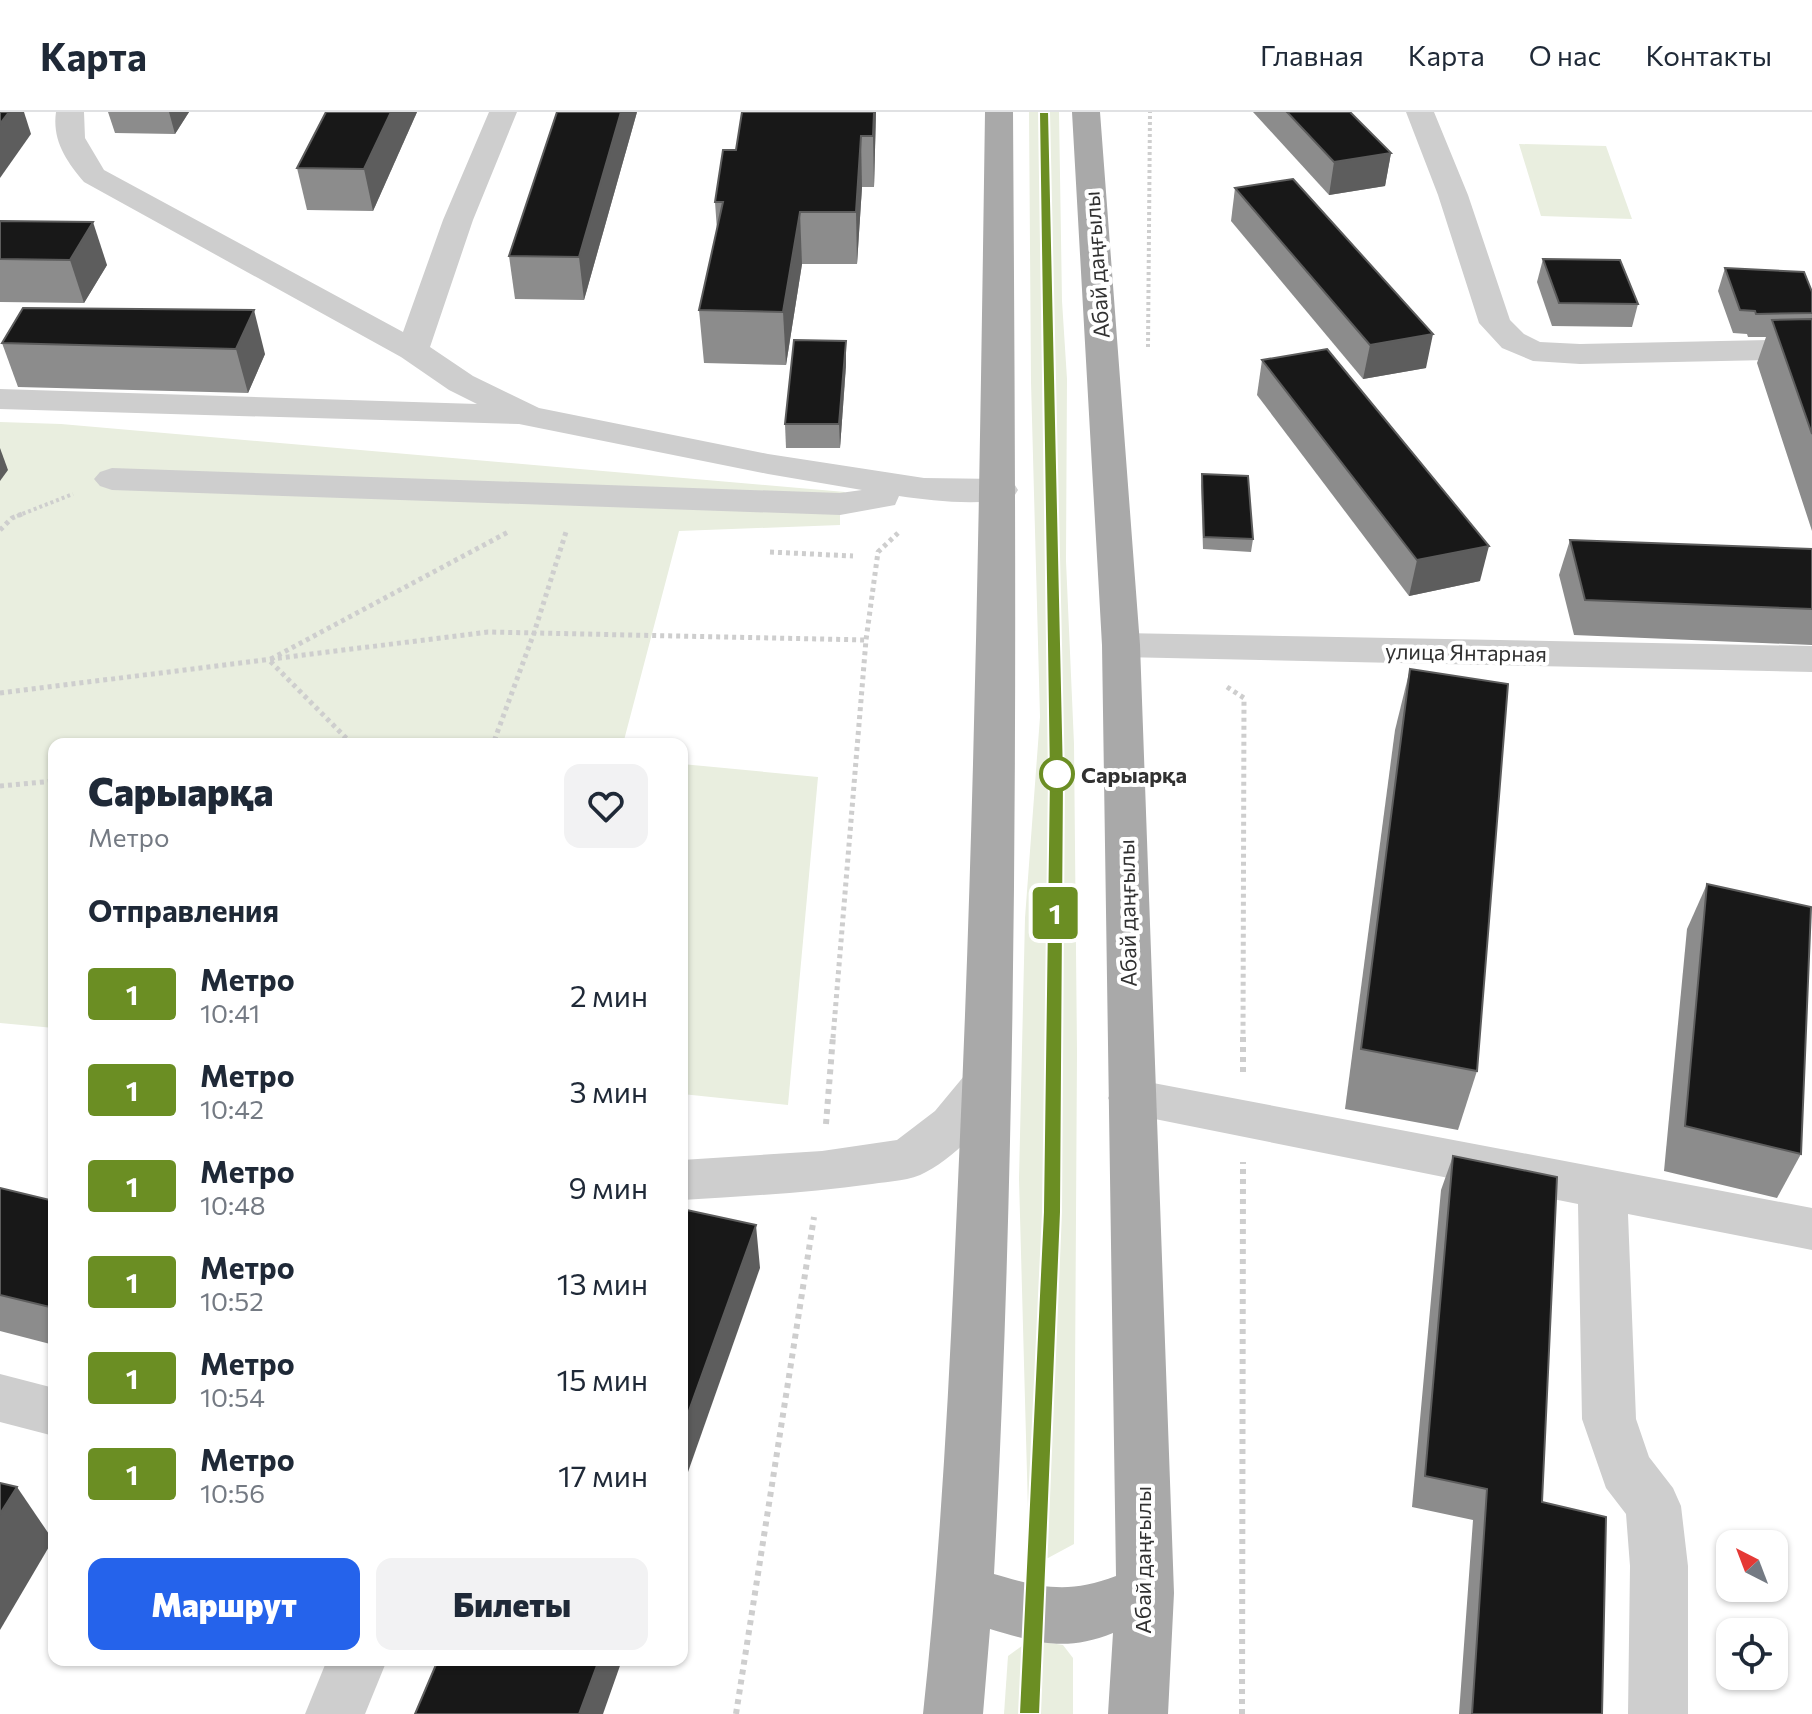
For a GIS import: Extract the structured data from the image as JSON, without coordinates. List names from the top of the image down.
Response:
{
  "streets": {
    "main road": ["Абай даңғылы"],
    "street": ["улица Янтарная"]
  },
  "crossings": [
    ["Абай даңғылы", "улица Янтарная"]
  ],
  "places": ["Сарыарқа"],
  "lines": ["metro line 1"],
  "north": "top left",
  "page": {
    "header": "Карта",
    "nav": [
      "Главная",
      "Карта",
      "О нас",
      "Контакты"
    ],
    "on_map": "1",
    "heading": [
      ["Сарыарқа", "Метро"],
      "Отправления"
    ],
    "list": [
      {
        "mark": "1",
        "name": "Метро",
        "note": "10:41",
        "value": "2 мин"
      },
      {
        "mark": "1",
        "name": "Метро",
        "note": "10:42",
        "value": "3 мин"
      },
      {
        "mark": "1",
        "name": "Метро",
        "note": "10:48",
        "value": "9 мин"
      },
      {
        "mark": "1",
        "name": "Метро",
        "note": "10:52",
        "value": "13 мин"
      },
      {
        "mark": "1",
        "name": "Метро",
        "note": "10:54",
        "value": "15 мин"
      },
      {
        "mark": "1",
        "name": "Метро",
        "note": "10:56",
        "value": "17 мин"
      }
    ],
    "buttons": ["Маршрут", "Билеты"]
  }
}
